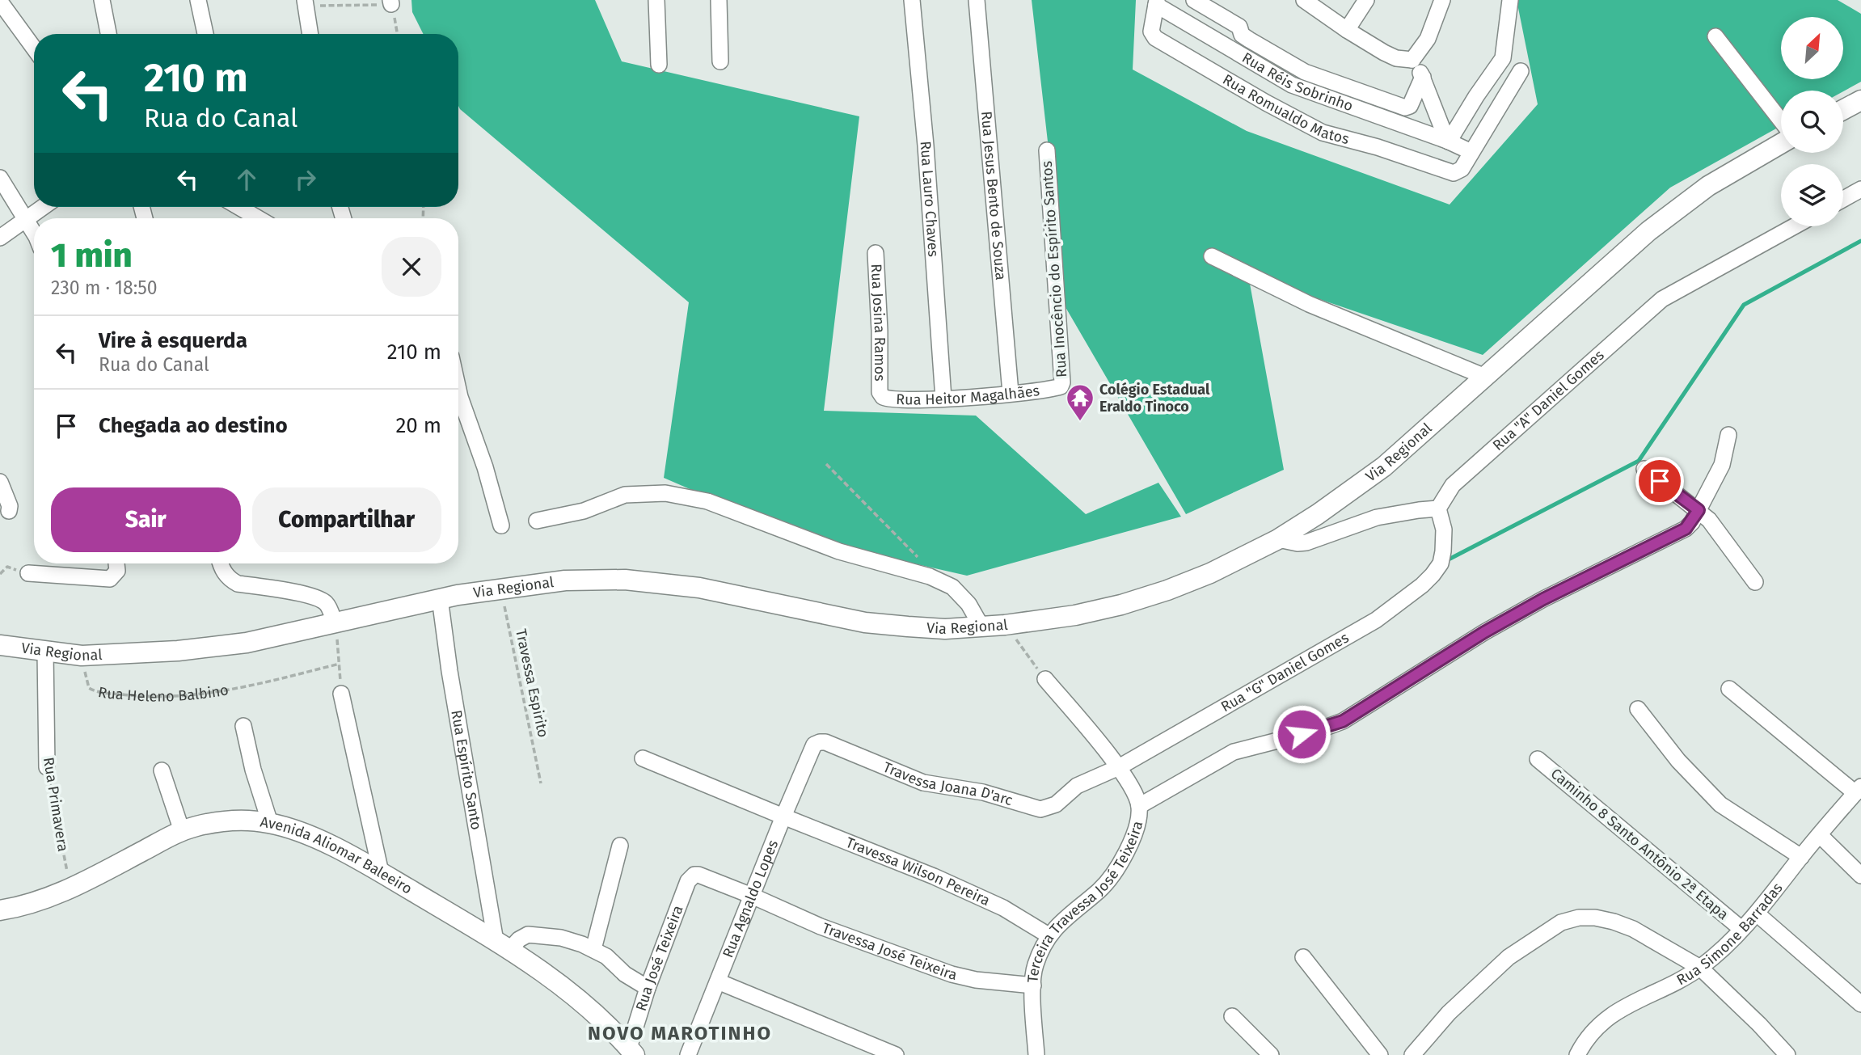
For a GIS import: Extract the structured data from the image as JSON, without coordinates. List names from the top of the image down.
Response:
{
  "streets": {
    "main road": ["Via Regional", "Avenida Aliomar Baleeiro"],
    "street": [
      "Rua Réis Sobrinho",
      "Rua Romualdo Matos",
      "Rua Jesus Bento de Souza",
      "Rua Lauro Chaves",
      "Rua Inocêncio do Espírito Santos",
      "Rua Josina Ramos",
      "Rua Heitor Magalhães",
      "Rua \"A\" Daniel Gomes",
      "Rua \"G\" Daniel Gomes",
      "Rua Espírito Santo",
      "Travessa Joana D'arc",
      "Rua Primavera",
      "Caminho 8 Santo Antônio 2ª Etapa",
      "Travessa Wilson Pereira",
      "Rua Agnaldo Lopes",
      "Terceira Travessa José Teixeira",
      "Rua Simone Barradas",
      "Travessa José Teixeira",
      "Rua José Teixeira"
    ],
    "path": ["Travessa Espirito", "Rua Heleno Balbino"]
  },
  "crossings": [
    ["Rua Réis Sobrinho", "Rua Romualdo Matos"],
    ["Rua Jesus Bento de Souza", "Rua Heitor Magalhães"],
    ["Rua Lauro Chaves", "Rua Heitor Magalhães"],
    ["Rua Inocêncio do Espírito Santos", "Rua Heitor Magalhães"],
    ["Rua Josina Ramos", "Rua Heitor Magalhães"],
    ["Rua \"A\" Daniel Gomes", "Rua \"G\" Daniel Gomes"],
    ["Via Regional", "Travessa Espirito"],
    ["Via Regional", "Rua Heleno Balbino"],
    ["Via Regional", "Rua Espírito Santo"],
    ["Via Regional", "Rua Primavera"],
    ["Rua \"G\" Daniel Gomes", "Travessa Joana D'arc"],
    ["Rua \"G\" Daniel Gomes", "Terceira Travessa José Teixeira"],
    ["Rua Espírito Santo", "Avenida Aliomar Baleeiro"],
    ["Travessa Joana D'arc", "Rua Agnaldo Lopes"],
    ["Rua Primavera", "Avenida Aliomar Baleeiro"],
    ["Caminho 8 Santo Antônio 2ª Etapa", "Rua Simone Barradas"],
    ["Avenida Aliomar Baleeiro", "Rua José Teixeira"],
    ["Travessa Wilson Pereira", "Rua Agnaldo Lopes"],
    ["Travessa Wilson Pereira", "Terceira Travessa José Teixeira"],
    ["Rua Agnaldo Lopes", "Travessa José Teixeira"],
    ["Terceira Travessa José Teixeira", "Travessa José Teixeira"],
    ["Travessa José Teixeira", "Rua José Teixeira"]
  ],
  "districts": ["NOVO MAROTINHO"],
  "places": {
    "temple": ["Colégio Estadual Eraldo Tinoco"]
  },
  "north": "top right",
  "page": {
    "turn": ["210 m", "Rua do Canal"],
    "heading": ["1 min", "230 m · 18:50"],
    "list": [
      {
        "name": "Vire à esquerda",
        "note": "Rua do Canal",
        "value": "210 m"
      },
      {
        "name": "Chegada ao destino",
        "value": "20 m"
      }
    ],
    "buttons": ["Sair", "Compartilhar"]
  }
}
